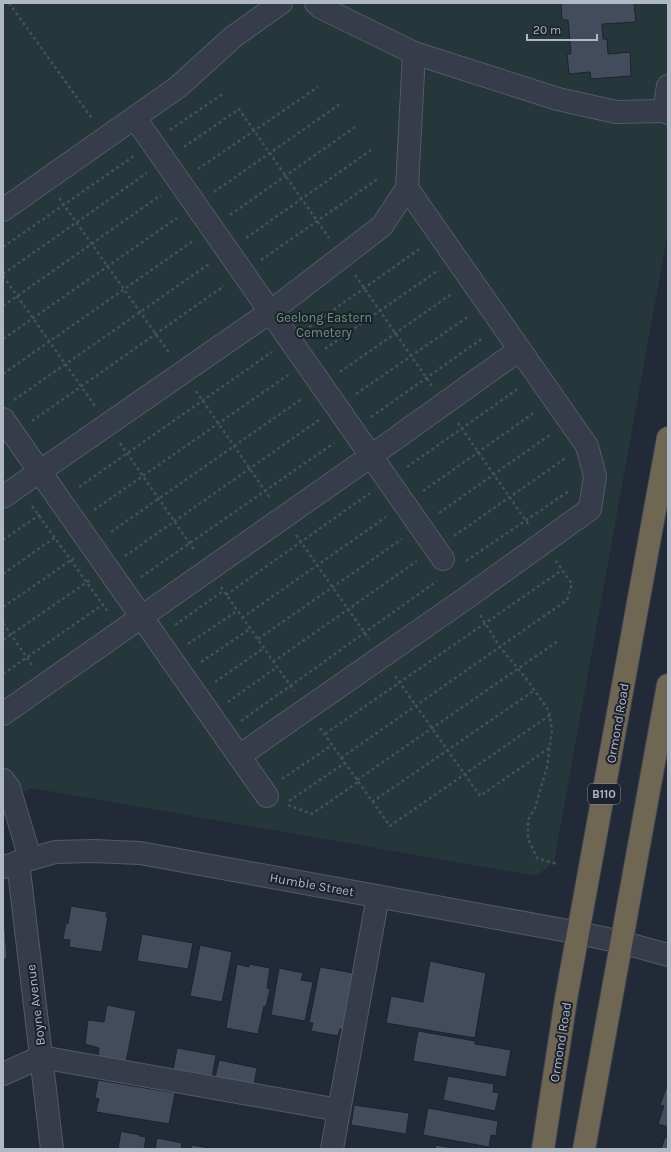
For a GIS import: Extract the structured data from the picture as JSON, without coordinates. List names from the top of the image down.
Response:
{
  "streets": {
    "highway": ["Ormond Road", "B110"],
    "street": ["Humble Street", "Boyne Avenue"]
  },
  "crossings": [
    ["Ormond Road", "Humble Street"],
    ["Humble Street", "Boyne Avenue"]
  ],
  "parks": ["Geelong Eastern Cemetery"],
  "scale_bar": "20 m"
}
